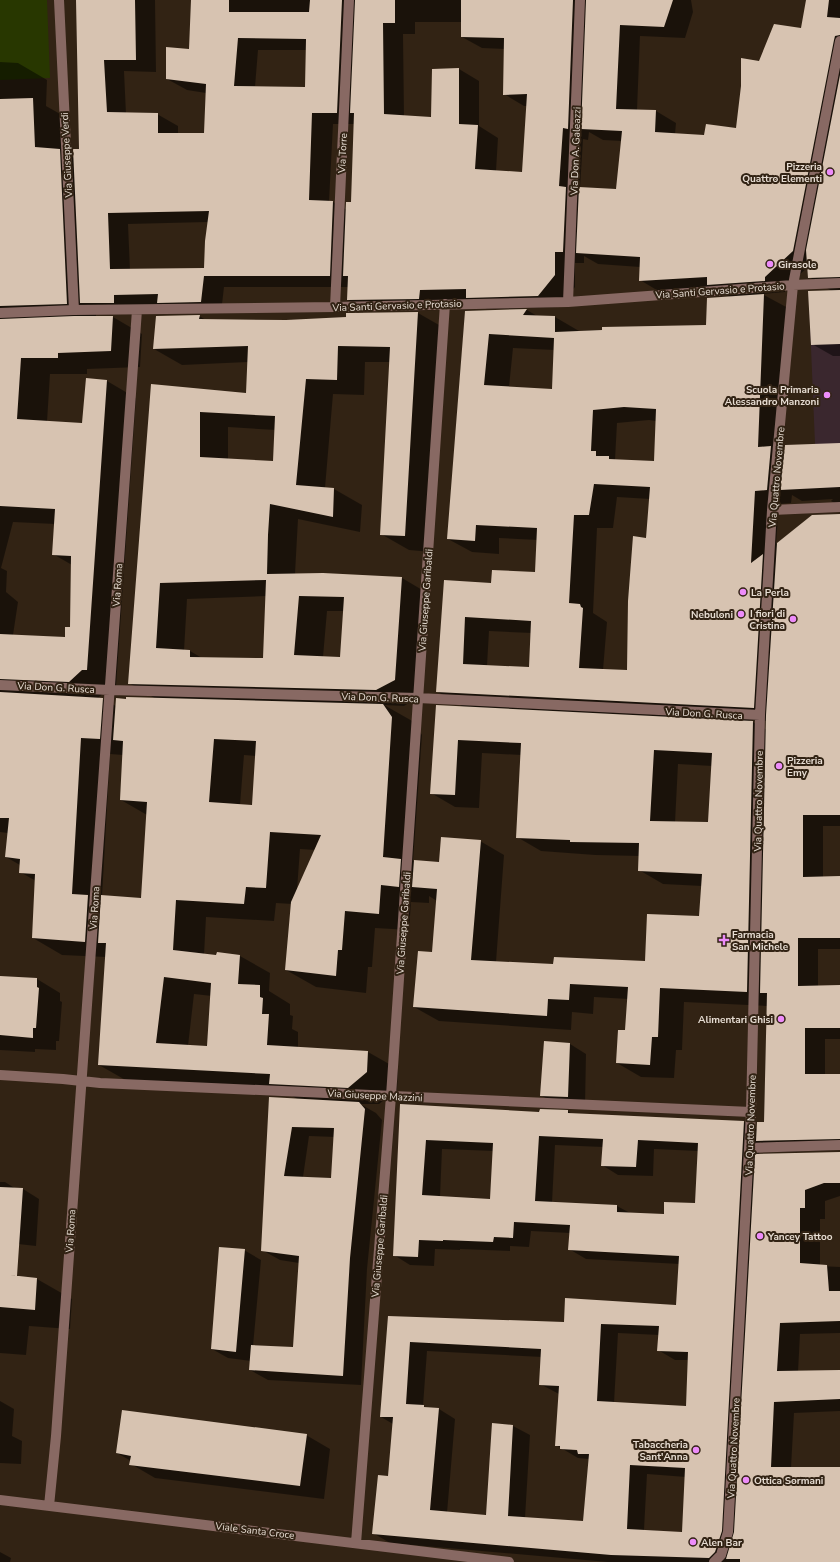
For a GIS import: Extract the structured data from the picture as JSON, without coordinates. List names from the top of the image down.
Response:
{
  "streets": {
    "street": [
      "Via Don A. Galeazzi",
      "Via Torre",
      "Via Giuseppe Verdi",
      "Via Santi Gervasio e Protasio",
      "Via Quattro Novembre",
      "Via Roma",
      "Via Giuseppe Garibaldi",
      "Via Don G. Rusca",
      "Via Giuseppe Mazzini",
      "Viale Santa Croce"
    ]
  },
  "crossings": [
    ["Via Don A. Galeazzi", "Via Santi Gervasio e Protasio"],
    ["Via Torre", "Via Santi Gervasio e Protasio"],
    ["Via Giuseppe Verdi", "Via Santi Gervasio e Protasio"],
    ["Via Santi Gervasio e Protasio", "Via Quattro Novembre"],
    ["Via Santi Gervasio e Protasio", "Via Roma"],
    ["Via Santi Gervasio e Protasio", "Via Giuseppe Garibaldi"],
    ["Via Quattro Novembre", "Via Don G. Rusca"],
    ["Via Quattro Novembre", "Via Giuseppe Mazzini"],
    ["Via Roma", "Via Don G. Rusca"],
    ["Via Roma", "Via Giuseppe Mazzini"],
    ["Via Roma", "Viale Santa Croce"],
    ["Via Giuseppe Garibaldi", "Via Don G. Rusca"],
    ["Via Giuseppe Garibaldi", "Via Giuseppe Mazzini"],
    ["Via Giuseppe Garibaldi", "Viale Santa Croce"]
  ],
  "places": {
    "other": [
      "Pizzeria Quattro Elementi",
      "Girasole",
      "Scuola Primaria Alessandro Manzoni",
      "La Perla",
      "Nebuloni",
      "I fiori di Cristina",
      "Pizzeria Emy",
      "Alimentari Ghisi",
      "Yancey Tattoo",
      "Tabaccheria Sant'Anna",
      "Ottica Sormani",
      "Alen Bar"
    ],
    "health": ["Farmacia San Michele"]
  }
}
